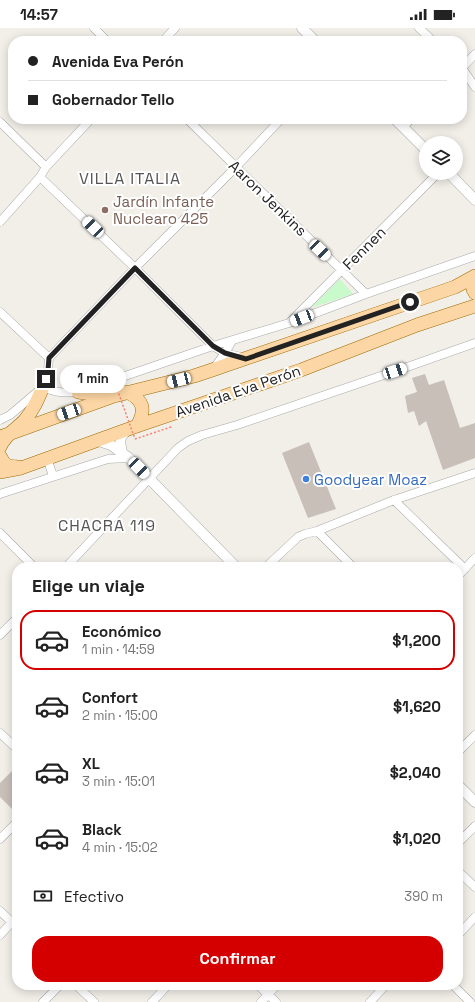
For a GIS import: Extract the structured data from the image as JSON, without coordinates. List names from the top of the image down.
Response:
{
  "streets": {
    "main road": ["Avenida Eva Perón"],
    "street": ["Aaron Jenkins", "Fennen"]
  },
  "crossings": [
    ["Aaron Jenkins", "Fennen"]
  ],
  "districts": ["VILLA ITALIA", "CHACRA 119"],
  "places": ["Jardín Infante Nuclearo 425", "Goodyear Moaz"],
  "page": {
    "status": "14:57",
    "banner": ["Avenida Eva Perón", "Gobernador Tello"],
    "bubble": "1 min",
    "heading": "Elige un viaje",
    "list": [
      {
        "name": "Económico",
        "note": "1 min · 14:59",
        "value": "$1,200"
      },
      {
        "name": "Confort",
        "note": "2 min · 15:00",
        "value": "$1,620"
      },
      {
        "name": "XL",
        "note": "3 min · 15:01",
        "value": "$2,040"
      },
      {
        "name": "Black",
        "note": "4 min · 15:02",
        "value": "$1,020"
      }
    ],
    "pay": ["Efectivo", "390 m"],
    "buttons": "Confirmar"
  }
}
